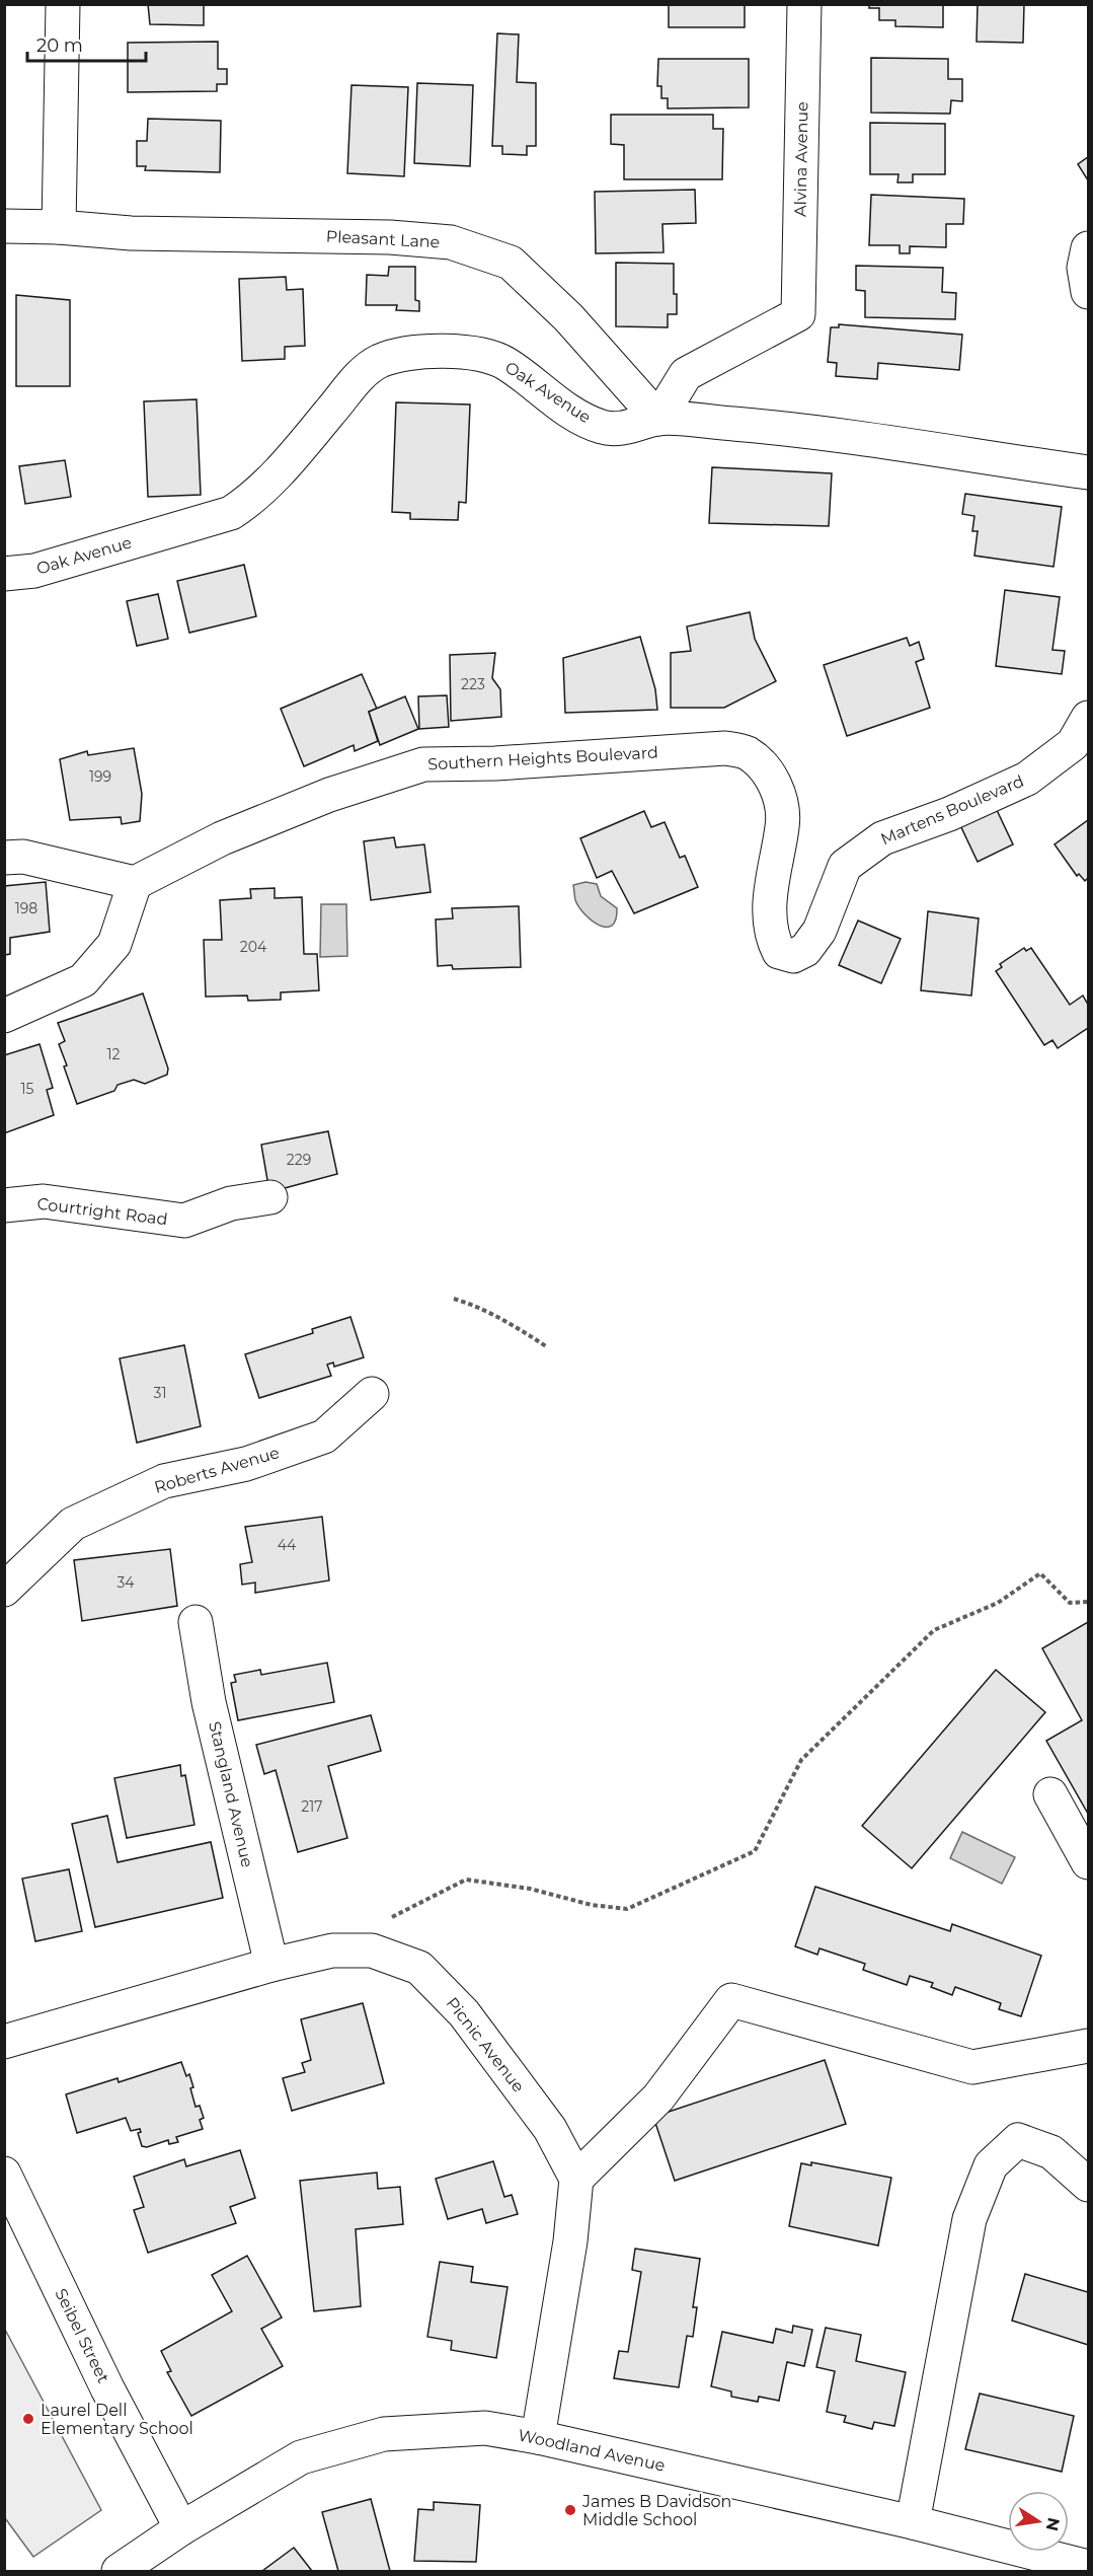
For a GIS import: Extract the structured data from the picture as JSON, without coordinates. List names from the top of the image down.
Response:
{
  "streets": {
    "street": [
      "Alvina Avenue",
      "Pleasant Lane",
      "Oak Avenue",
      "Southern Heights Boulevard",
      "Martens Boulevard",
      "Courtright Road",
      "Roberts Avenue",
      "Stangland Avenue",
      "Picnic Avenue",
      "Seibel Street",
      "Woodland Avenue"
    ]
  },
  "crossings": [
    ["Alvina Avenue", "Pleasant Lane"],
    ["Alvina Avenue", "Oak Avenue"],
    ["Pleasant Lane", "Oak Avenue"],
    ["Southern Heights Boulevard", "Martens Boulevard"],
    ["Stangland Avenue", "Picnic Avenue"],
    ["Seibel Street", "Woodland Avenue"]
  ],
  "places": ["Laurel Dell Elementary School", "James B Davidson Middle School"],
  "house_numbers": [
    "223",
    "199",
    "198",
    "204",
    "12",
    "15",
    "229",
    "31",
    "44",
    "34",
    "217"
  ],
  "scale_bar": "20 m",
  "north": "right"
}
